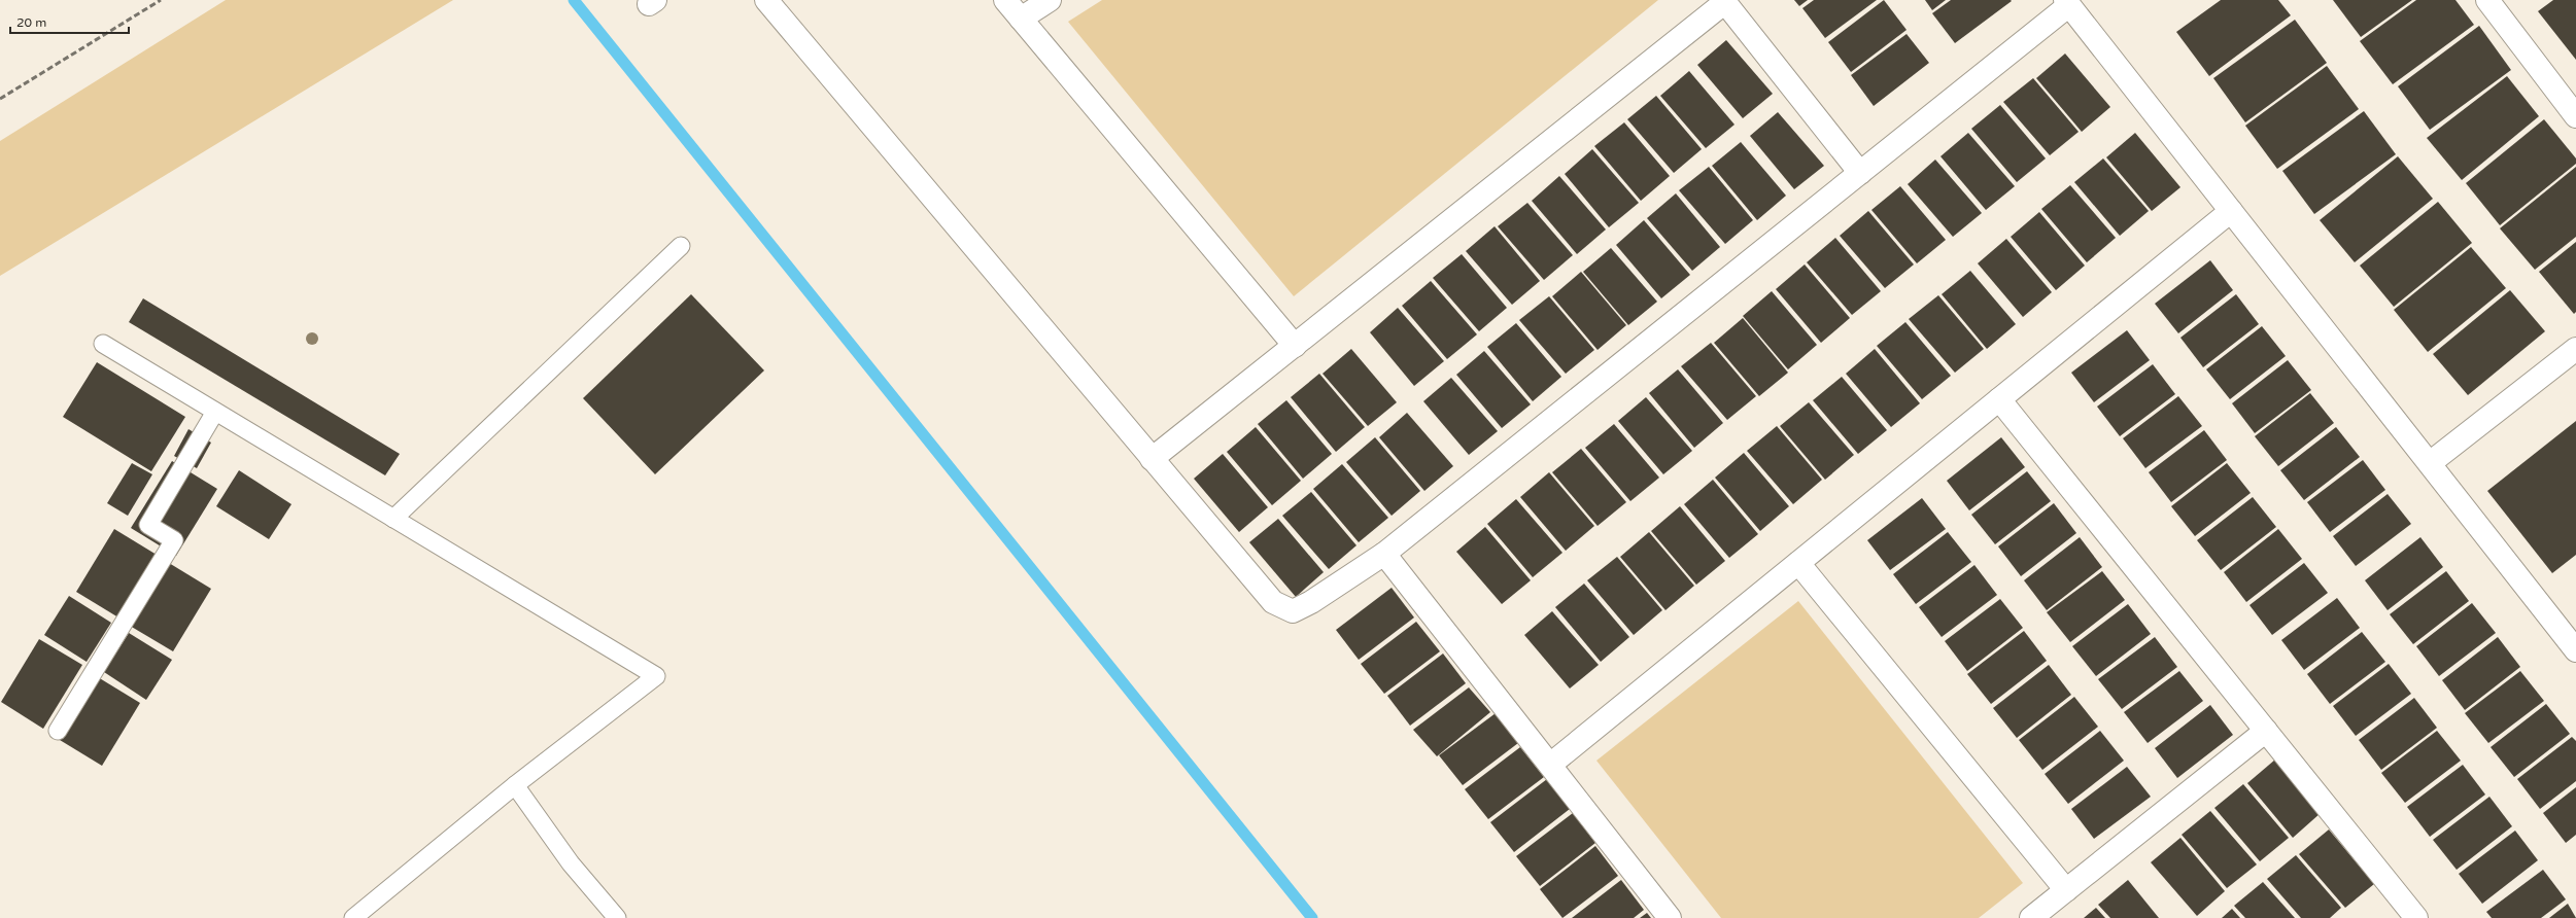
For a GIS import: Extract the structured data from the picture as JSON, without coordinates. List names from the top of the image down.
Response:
{
  "scale_bar": "20 m"
}
